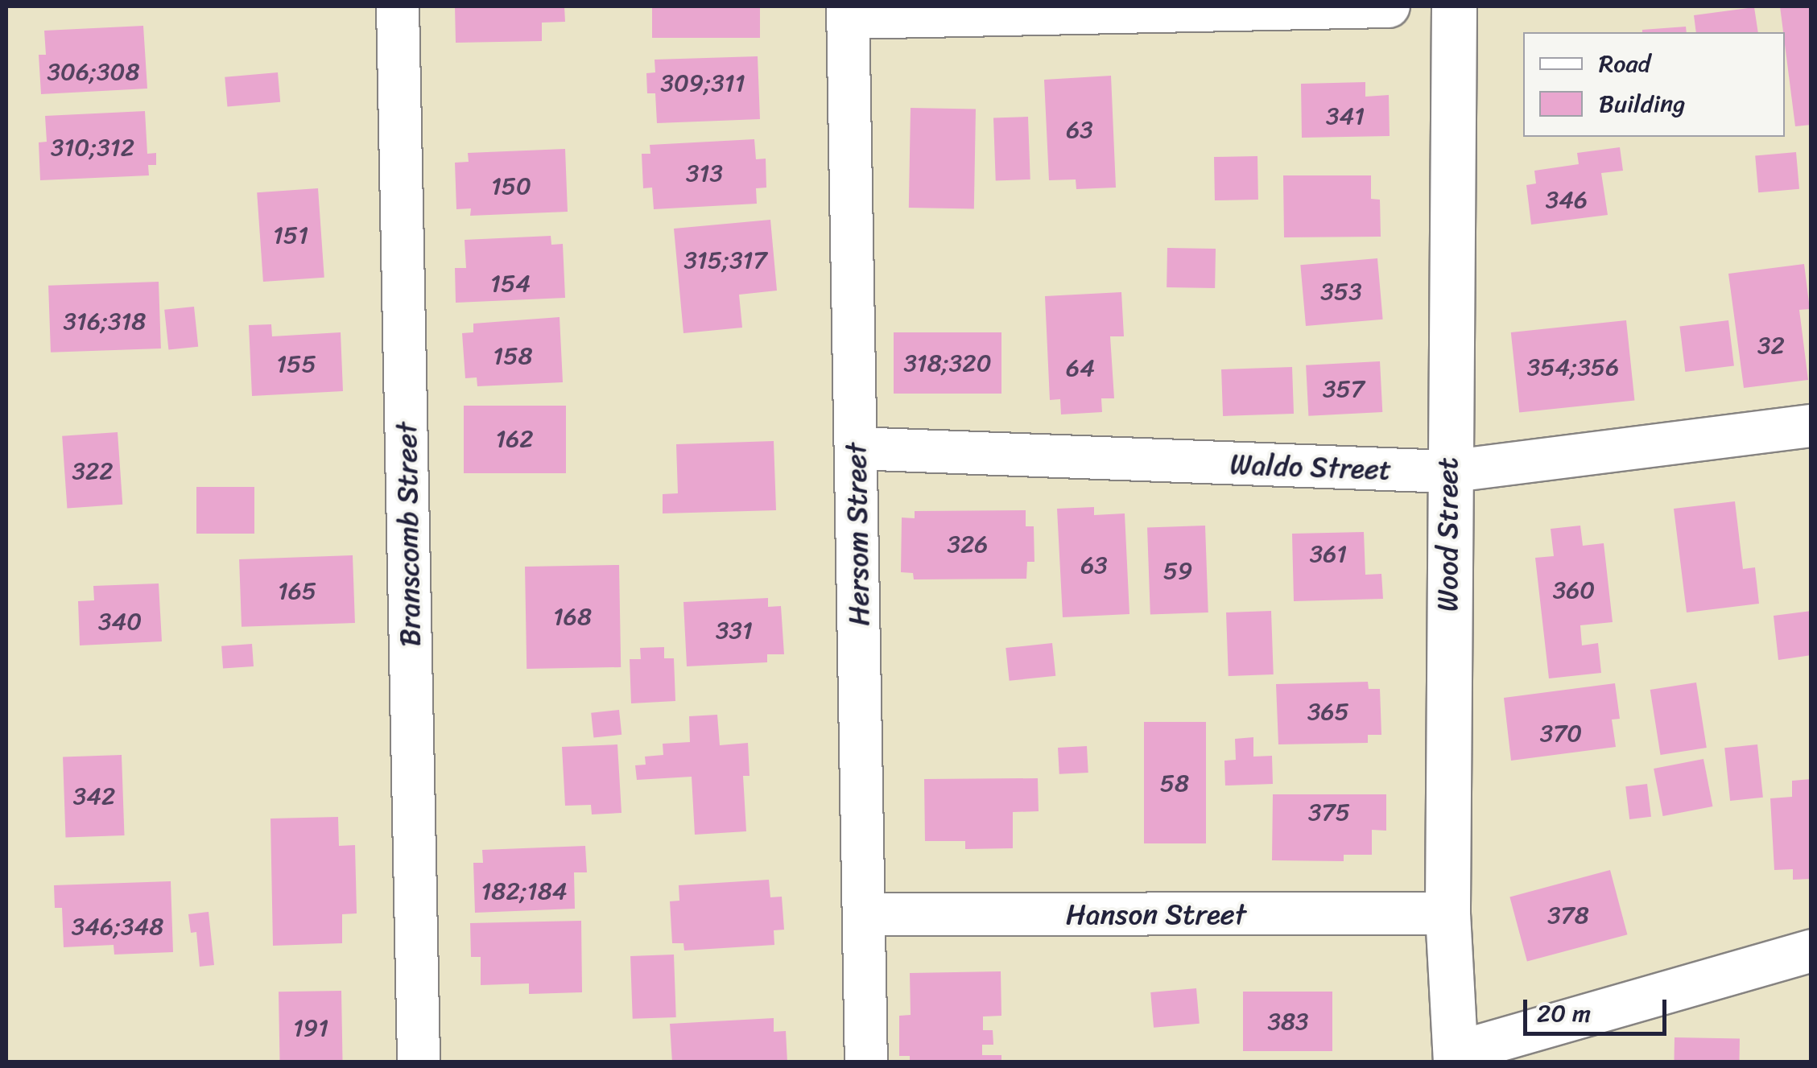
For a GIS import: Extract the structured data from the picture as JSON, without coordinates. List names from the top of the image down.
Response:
{
  "streets": {
    "street": [
      "Waldo Street",
      "Branscomb Street",
      "Hersom Street",
      "Wood Street",
      "Hanson Street"
    ]
  },
  "crossings": [
    ["Waldo Street", "Hersom Street"],
    ["Waldo Street", "Wood Street"],
    ["Hersom Street", "Hanson Street"],
    ["Wood Street", "Hanson Street"]
  ],
  "house_numbers": [
    "306;308",
    "309;311",
    "341",
    "63",
    "310;312",
    "313",
    "150",
    "346",
    "151",
    "315;317",
    "154",
    "353",
    "316;318",
    "32",
    "158",
    "318;320",
    "155",
    "354;356",
    "64",
    "357",
    "162",
    "322",
    "326",
    "361",
    "63",
    "59",
    "360",
    "165",
    "168",
    "340",
    "331",
    "365",
    "370",
    "58",
    "342",
    "375",
    "182;184",
    "378",
    "346;348",
    "383",
    "191"
  ],
  "legend": ["Road", "Building"],
  "scale_bar": "20 m"
}
